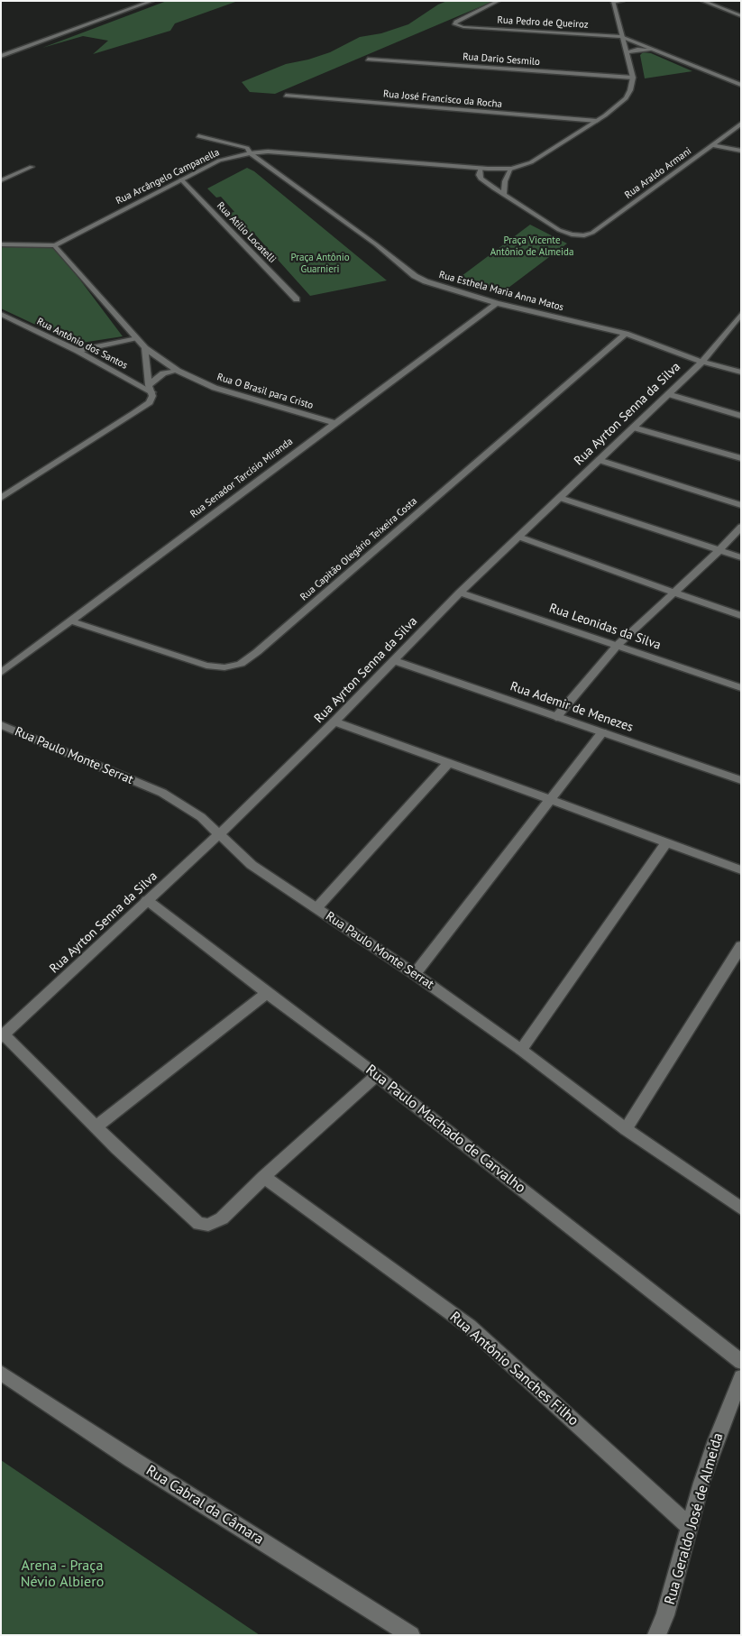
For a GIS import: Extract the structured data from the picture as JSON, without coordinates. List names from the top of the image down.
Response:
{
  "streets": {
    "street": [
      "Rua Pedro de Queiroz",
      "Rua Dario Sesmilo",
      "Rua José Francisco da Rocha",
      "Rua Araldo Armani",
      "Rua Arcângelo Campanella",
      "Rua Atílio Locatelli",
      "Rua Esthela Maria Anna Matos",
      "Rua Antônio dos Santos",
      "Rua O Brasil para Cristo",
      "Rua Ayrton Senna da Silva",
      "Rua Senador Tarcísio Miranda",
      "Rua Capitão Olegário Teixeira Costa",
      "Rua Leonidas da Silva",
      "Rua Ademir de Menezes",
      "Rua Paulo Monte Serrat",
      "Rua Paulo Machado de Carvalho",
      "Rua Antônio Sanches Filho",
      "Rua Cabral da Câmara",
      "Rua Geraldo José de Almeida"
    ]
  },
  "crossings": [
    ["Rua Dario Sesmilo", "Rua Arcângelo Campanella"],
    ["Rua José Francisco da Rocha", "Rua Arcângelo Campanella"],
    ["Rua Arcângelo Campanella", "Rua Atílio Locatelli"],
    ["Rua Arcângelo Campanella", "Rua Esthela Maria Anna Matos"],
    ["Rua Esthela Maria Anna Matos", "Rua Ayrton Senna da Silva"],
    ["Rua Esthela Maria Anna Matos", "Rua Senador Tarcísio Miranda"],
    ["Rua Esthela Maria Anna Matos", "Rua Capitão Olegário Teixeira Costa"],
    ["Rua O Brasil para Cristo", "Rua Senador Tarcísio Miranda"],
    ["Rua Ayrton Senna da Silva", "Rua Leonidas da Silva"],
    ["Rua Ayrton Senna da Silva", "Rua Ademir de Menezes"],
    ["Rua Ayrton Senna da Silva", "Rua Paulo Monte Serrat"],
    ["Rua Ayrton Senna da Silva", "Rua Paulo Machado de Carvalho"],
    ["Rua Senador Tarcísio Miranda", "Rua Capitão Olegário Teixeira Costa"],
    ["Rua Antônio Sanches Filho", "Rua Geraldo José de Almeida"]
  ],
  "parks": ["Praça Vicente Antônio de Almeida", "Praça Antônio Guarnieri", "Arena - Praça Névio Albiero"]
}
